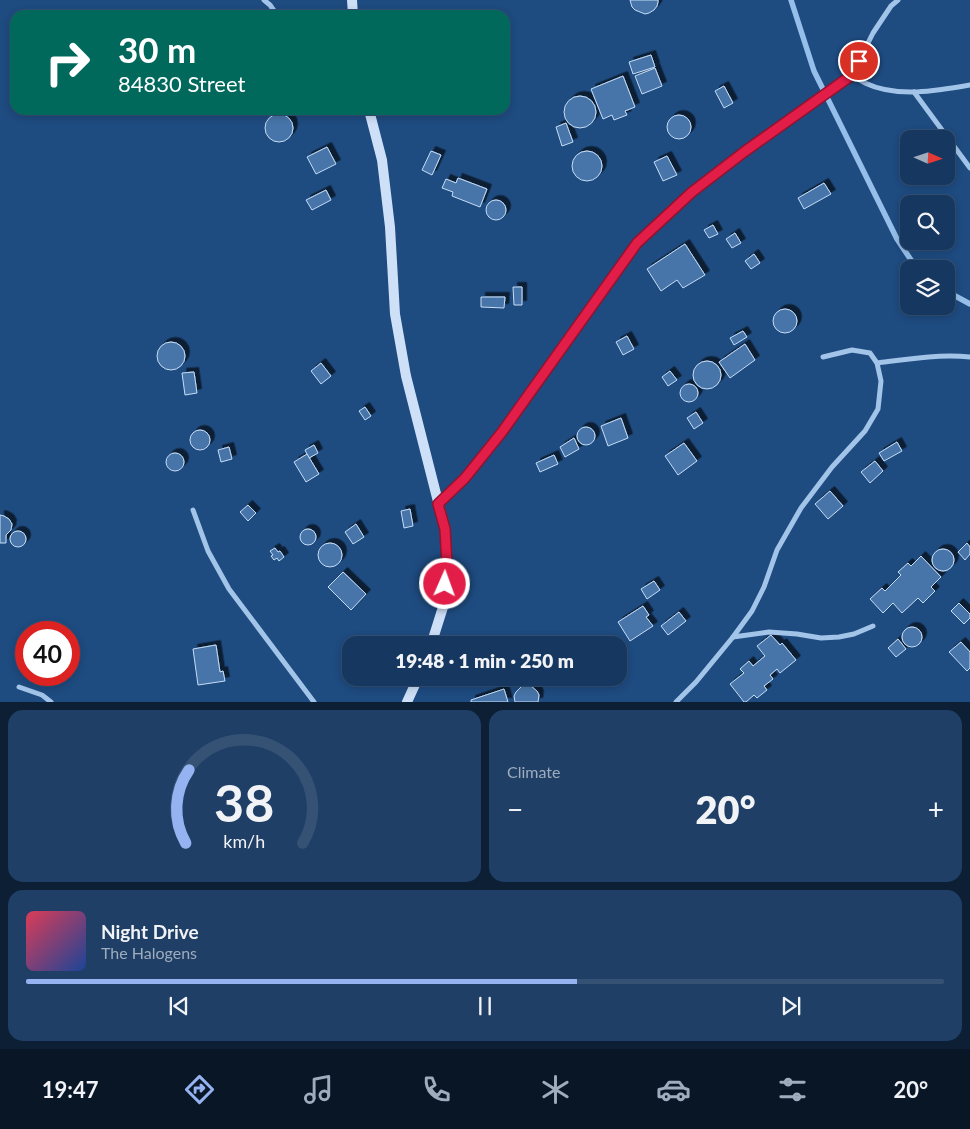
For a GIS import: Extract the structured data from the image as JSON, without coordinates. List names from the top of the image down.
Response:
{
  "north": "right",
  "page": {
    "turn": ["30 m", "84830 Street"],
    "limit": "40",
    "trip": "19:48 · 1 min · 250 m",
    "tile": "Climate",
    "heat": ["−", "20°", "+"],
    "song": ["Night Drive", "The Halogens"],
    "tabs": ["19:47", "20°"],
    "gauge": ["38", "km/h"]
  }
}
